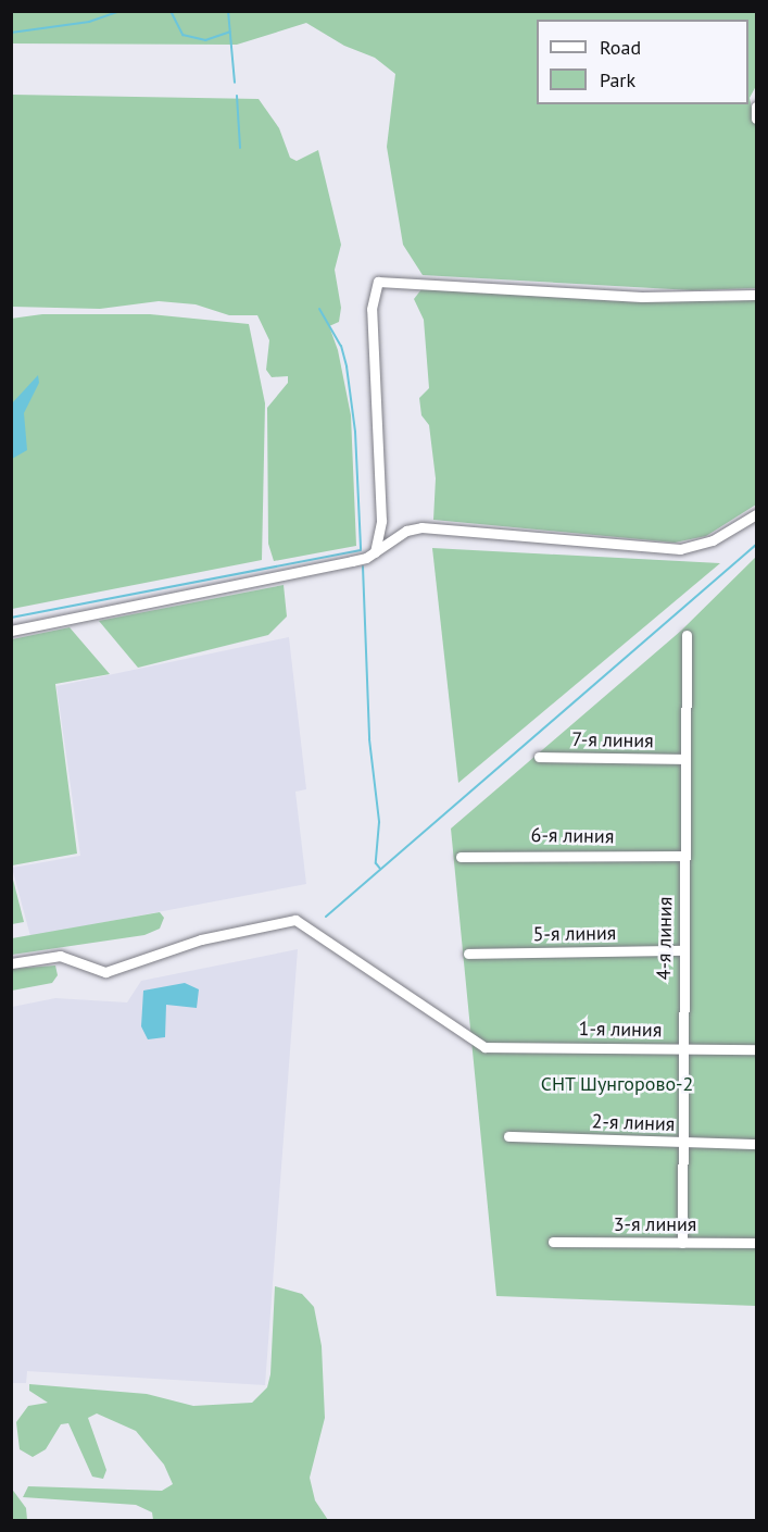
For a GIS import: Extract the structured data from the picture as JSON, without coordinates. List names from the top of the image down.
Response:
{
  "streets": {
    "street": [
      "7-я линия",
      "6-я линия",
      "5-я линия",
      "4-я линия",
      "1-я линия",
      "2-я линия",
      "3-я линия"
    ]
  },
  "crossings": [
    ["7-я линия", "4-я линия"],
    ["6-я линия", "4-я линия"],
    ["5-я линия", "4-я линия"],
    ["4-я линия", "1-я линия"],
    ["4-я линия", "2-я линия"],
    ["4-я линия", "3-я линия"]
  ],
  "parks": ["СНТ Шунгорово-2"],
  "legend": ["Road", "Park"]
}
